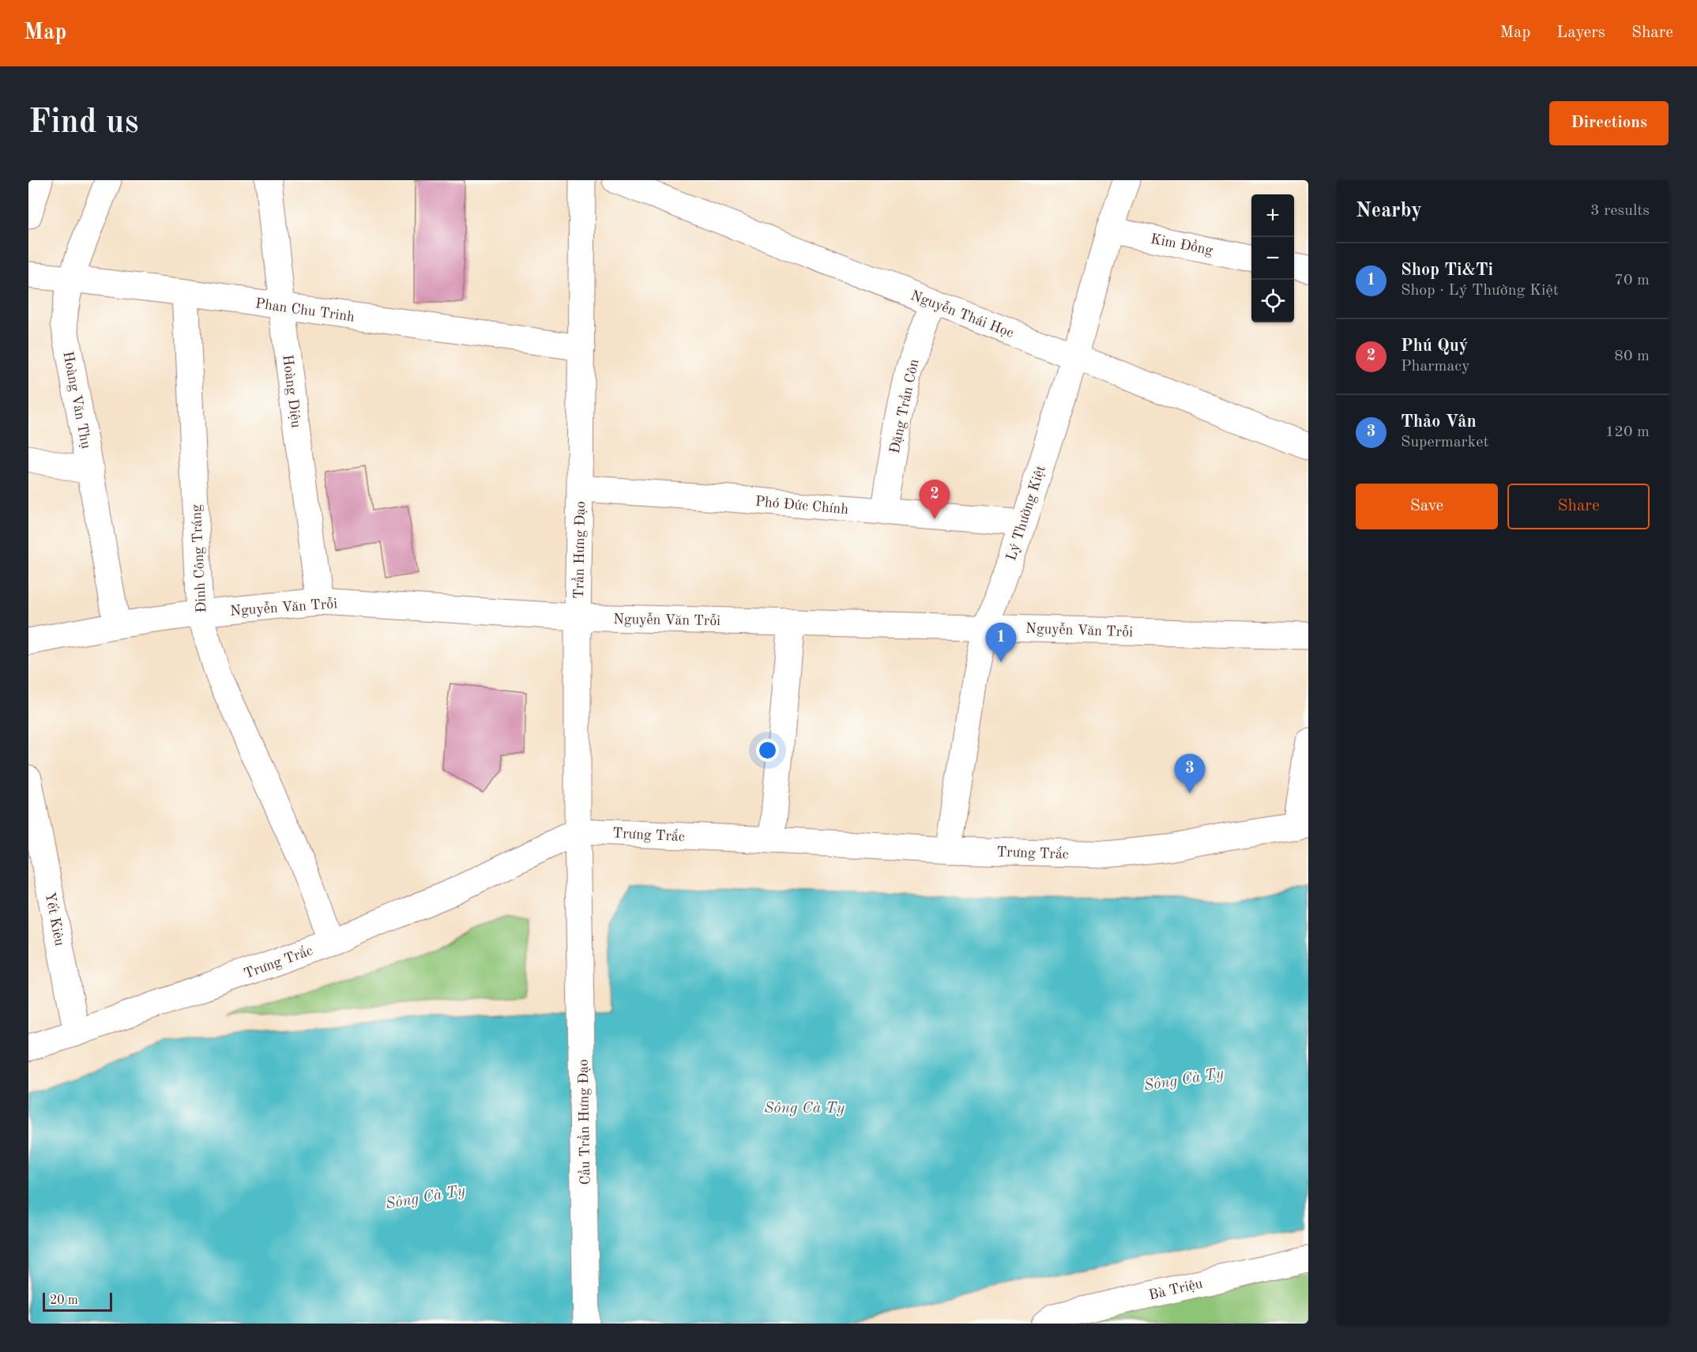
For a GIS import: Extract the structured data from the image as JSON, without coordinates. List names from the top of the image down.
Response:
{
  "streets": {
    "street": [
      "Kim Đồng",
      "Phan Chu Trinh",
      "Nguyễn Thái Học",
      "Hoàng Diệu",
      "Hoàng Văn Thụ",
      "Đặng Trần Côn",
      "Phó Đức Chính",
      "Lý Thường Kiệt",
      "Trần Hưng Đạo",
      "Đinh Công Tráng",
      "Nguyễn Văn Trỗi",
      "Trưng Trắc",
      "Yết Kiêu",
      "Cầu Trần Hưng Đạo",
      "Bà Triệu"
    ]
  },
  "crossings": [
    ["Kim Đồng", "Lý Thường Kiệt"],
    ["Phan Chu Trinh", "Hoàng Diệu"],
    ["Phan Chu Trinh", "Hoàng Văn Thụ"],
    ["Phan Chu Trinh", "Trần Hưng Đạo"],
    ["Phan Chu Trinh", "Đinh Công Tráng"],
    ["Nguyễn Thái Học", "Đặng Trần Côn"],
    ["Nguyễn Thái Học", "Lý Thường Kiệt"],
    ["Hoàng Diệu", "Nguyễn Văn Trỗi"],
    ["Hoàng Văn Thụ", "Nguyễn Văn Trỗi"],
    ["Đặng Trần Côn", "Phó Đức Chính"],
    ["Phó Đức Chính", "Lý Thường Kiệt"],
    ["Phó Đức Chính", "Trần Hưng Đạo"],
    ["Lý Thường Kiệt", "Nguyễn Văn Trỗi"],
    ["Lý Thường Kiệt", "Trưng Trắc"],
    ["Trần Hưng Đạo", "Nguyễn Văn Trỗi"],
    ["Trần Hưng Đạo", "Trưng Trắc"],
    ["Trần Hưng Đạo", "Cầu Trần Hưng Đạo"],
    ["Đinh Công Tráng", "Nguyễn Văn Trỗi"],
    ["Đinh Công Tráng", "Trưng Trắc"],
    ["Trưng Trắc", "Yết Kiêu"]
  ],
  "water": ["Sông Cà Ty"],
  "scale_bar": "20 m",
  "page": {
    "header": "Map",
    "nav": ["Map", "Layers", "Share"],
    "buttons": [
      "Directions",
      ["Save", "Share"]
    ],
    "title": "Find us",
    "heading": ["Nearby", "3 results"],
    "map_buttons": ["+", "−"],
    "list": [
      {
        "mark": "1",
        "name": "Shop Ti&Ti",
        "note": "Shop · Lý Thường Kiệt",
        "value": "70 m"
      },
      {
        "mark": "2",
        "name": "Phú Quý",
        "note": "Pharmacy",
        "value": "80 m"
      },
      {
        "mark": "3",
        "name": "Thảo Vân",
        "note": "Supermarket",
        "value": "120 m"
      }
    ],
    "pins": ["2", "1", "3"],
    "scale": "20 m"
  }
}
